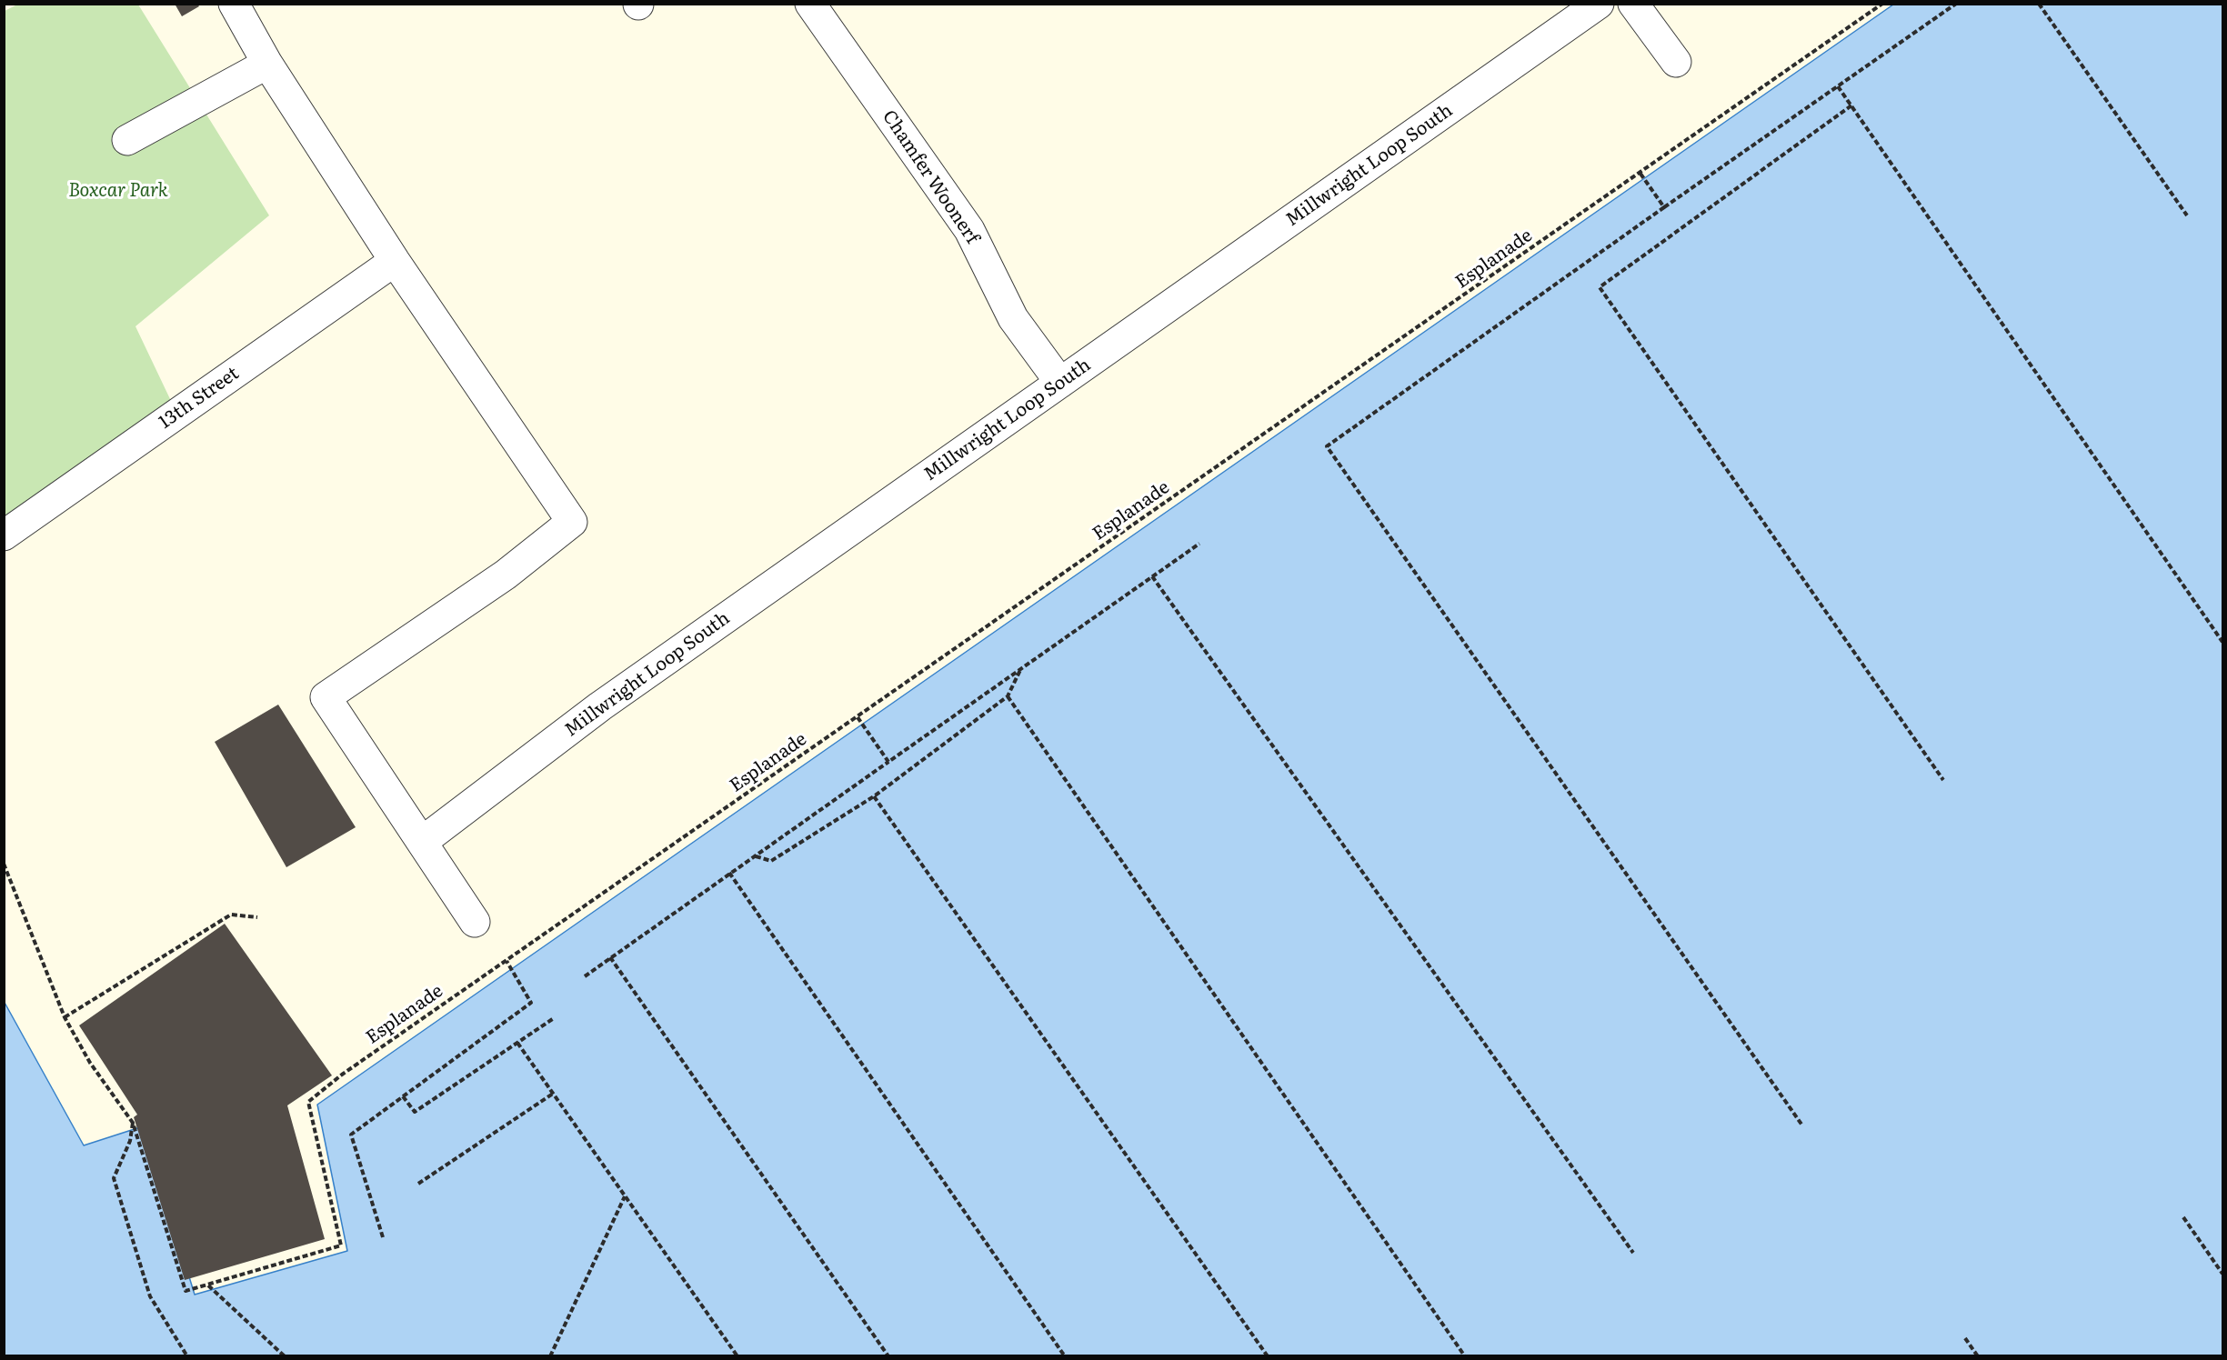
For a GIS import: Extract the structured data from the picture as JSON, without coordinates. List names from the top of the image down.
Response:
{
  "streets": {
    "street": ["Millwright Loop South", "Chamfer Woonerf", "13th Street"],
    "path": ["Esplanade"]
  },
  "crossings": [
    ["Millwright Loop South", "Chamfer Woonerf"]
  ],
  "parks": ["Boxcar Park"]
}
